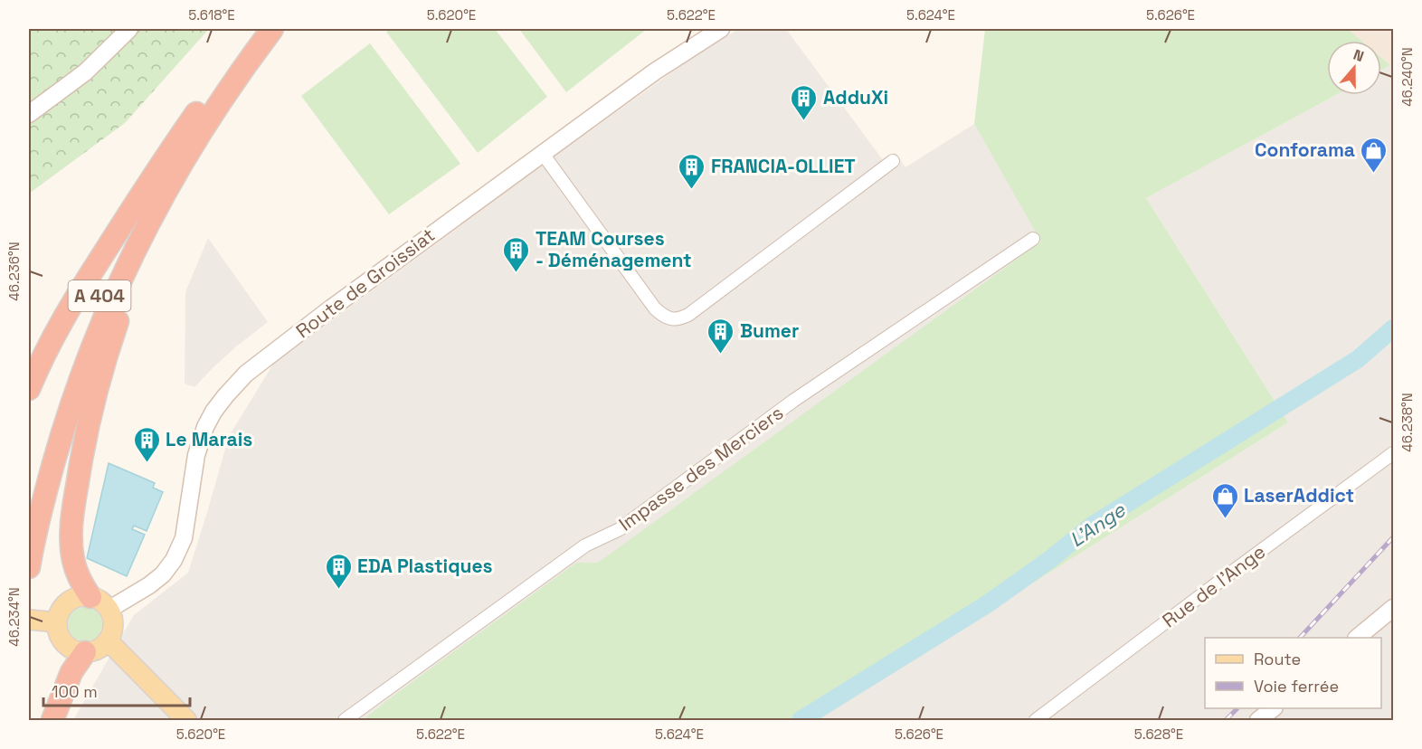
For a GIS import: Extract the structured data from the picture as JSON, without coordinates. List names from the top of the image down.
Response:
{
  "streets": {
    "highway": ["A 404"],
    "main road": ["Route de Groissiat"],
    "street": ["Impasse des Merciers", "Rue de l'Ange"]
  },
  "water": ["L'Ange"],
  "places": {
    "building": [
      "AdduXi",
      "FRANCIA-OLLIET",
      "TEAM Courses - Déménagement",
      "Bumer",
      "Le Marais",
      "EDA Plastiques"
    ],
    "shop": ["Conforama", "LaserAddict"]
  },
  "legend": ["Route", "Voie ferrée"],
  "scale_bar": "100 m",
  "north": "top",
  "coordinates": [
    "5.618°E",
    "5.620°E",
    "5.622°E",
    "5.624°E",
    "5.626°E",
    "46.240°N",
    "46.236°N",
    "46.238°N",
    "46.234°N",
    "5.628°E"
  ]
}
